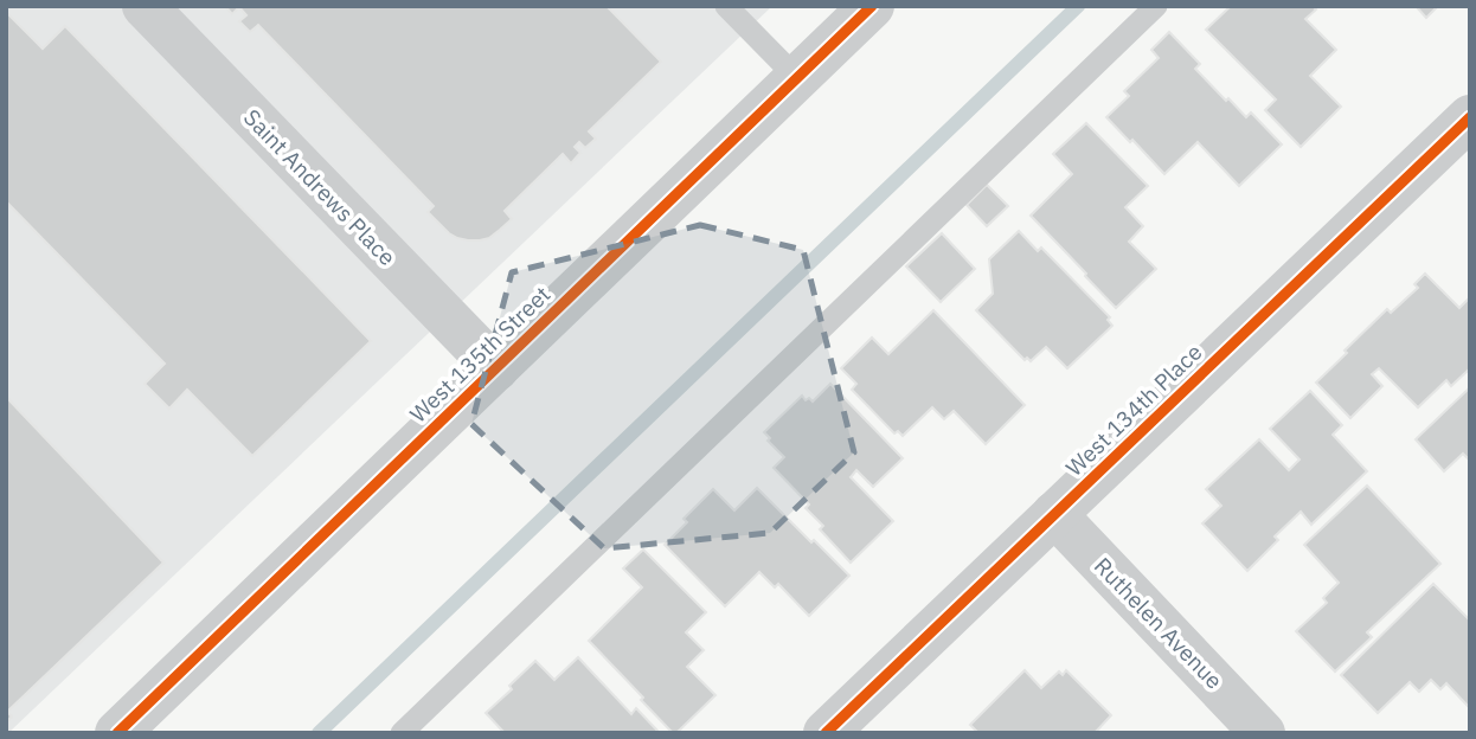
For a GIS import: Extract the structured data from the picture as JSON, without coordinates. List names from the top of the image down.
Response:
{
  "streets": {
    "street": [
      "Saint Andrews Place",
      "West 135th Street",
      "West 134th Place",
      "Ruthelen Avenue"
    ]
  },
  "crossings": [
    ["Saint Andrews Place", "West 135th Street"],
    ["West 134th Place", "Ruthelen Avenue"]
  ]
}
